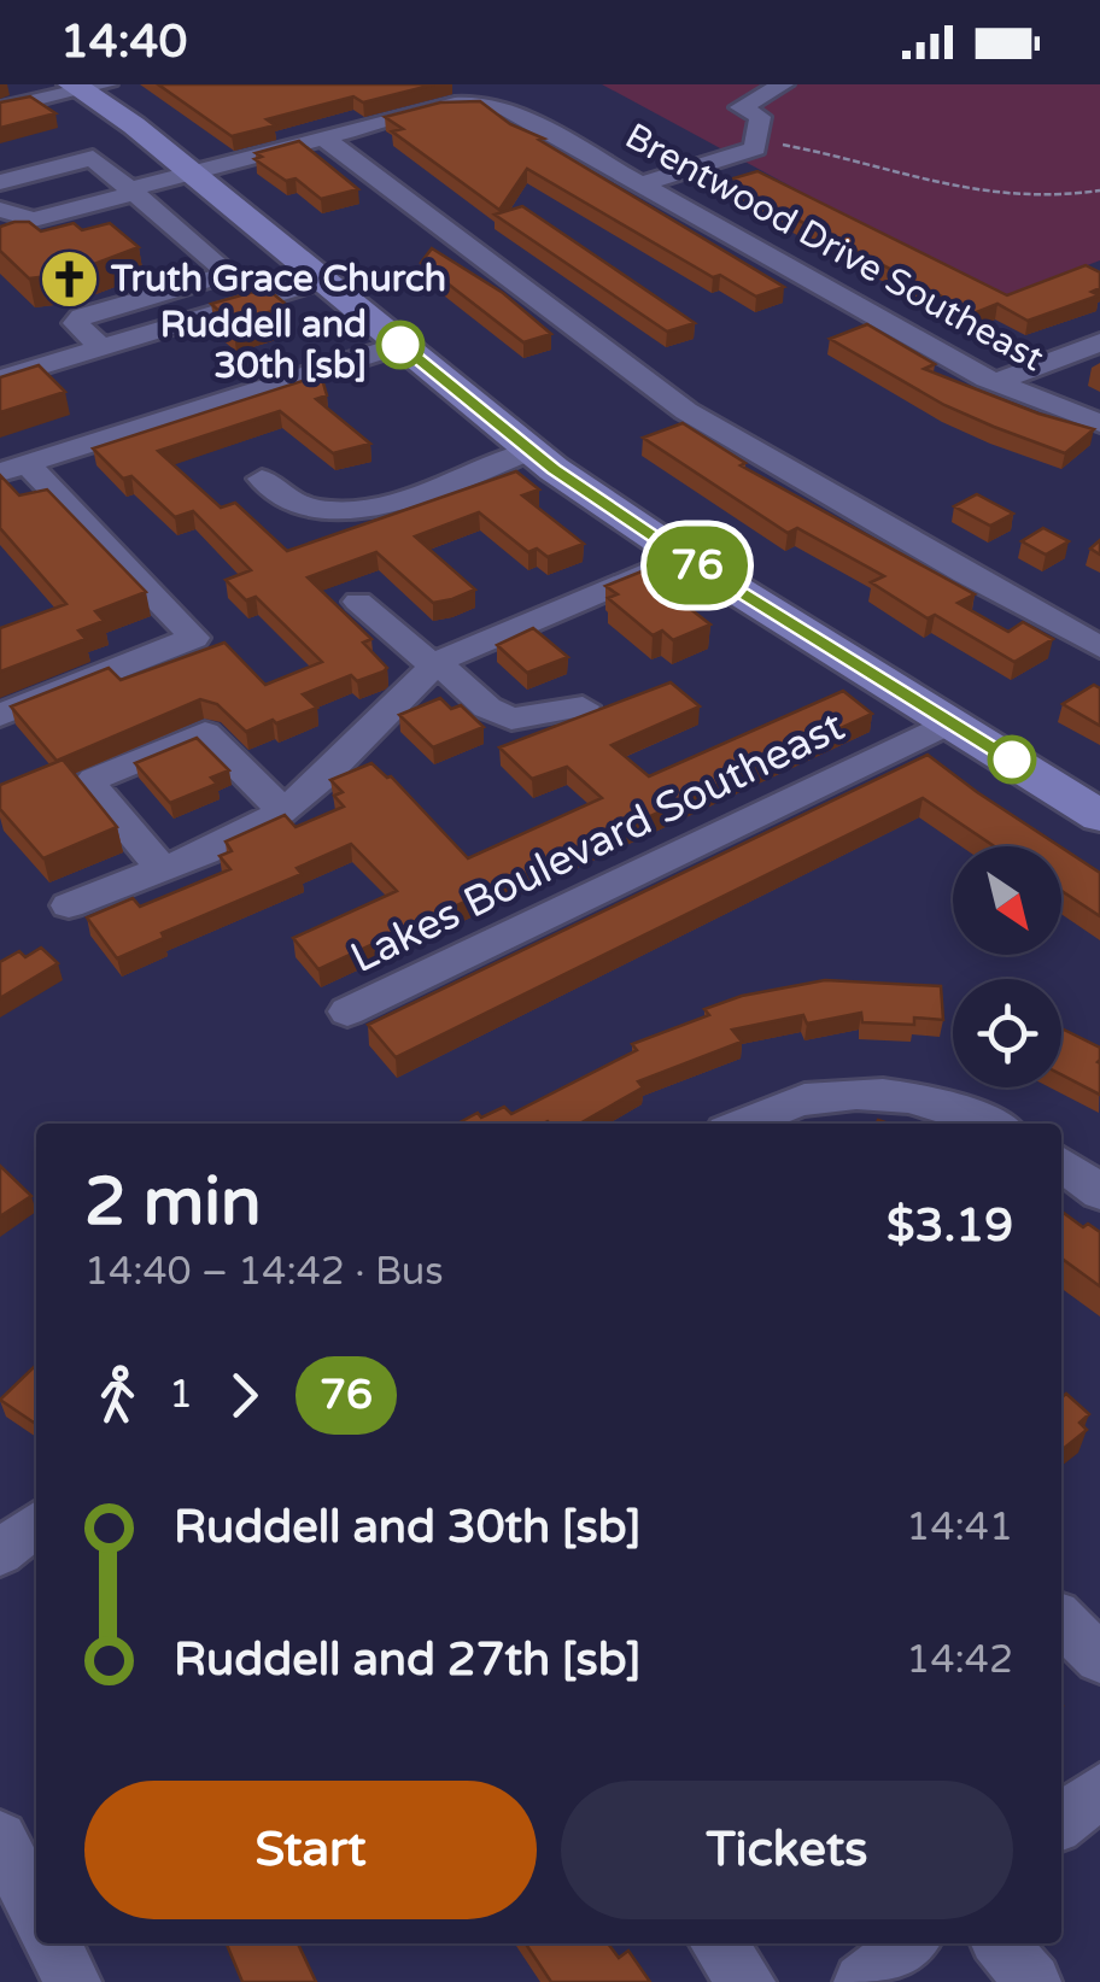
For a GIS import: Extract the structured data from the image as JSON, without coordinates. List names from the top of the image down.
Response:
{
  "streets": {
    "street": ["Brentwood Drive Southeast", "Lakes Boulevard Southeast"]
  },
  "places": {
    "church": ["Truth Grace Church"],
    "other": ["Ruddell and 30th [sb]"]
  },
  "lines": ["bus line 76"],
  "north": "bottom right",
  "page": {
    "status": "14:40",
    "on_map": "76",
    "heading": ["2 min", "14:40 – 14:42 · Bus", "$3.19"],
    "legs": ["1", "76"],
    "list": [
      {
        "name": "Ruddell and 30th [sb]",
        "value": "14:41"
      },
      {
        "name": "Ruddell and 27th [sb]",
        "value": "14:42"
      }
    ],
    "buttons": ["Start", "Tickets"]
  }
}
